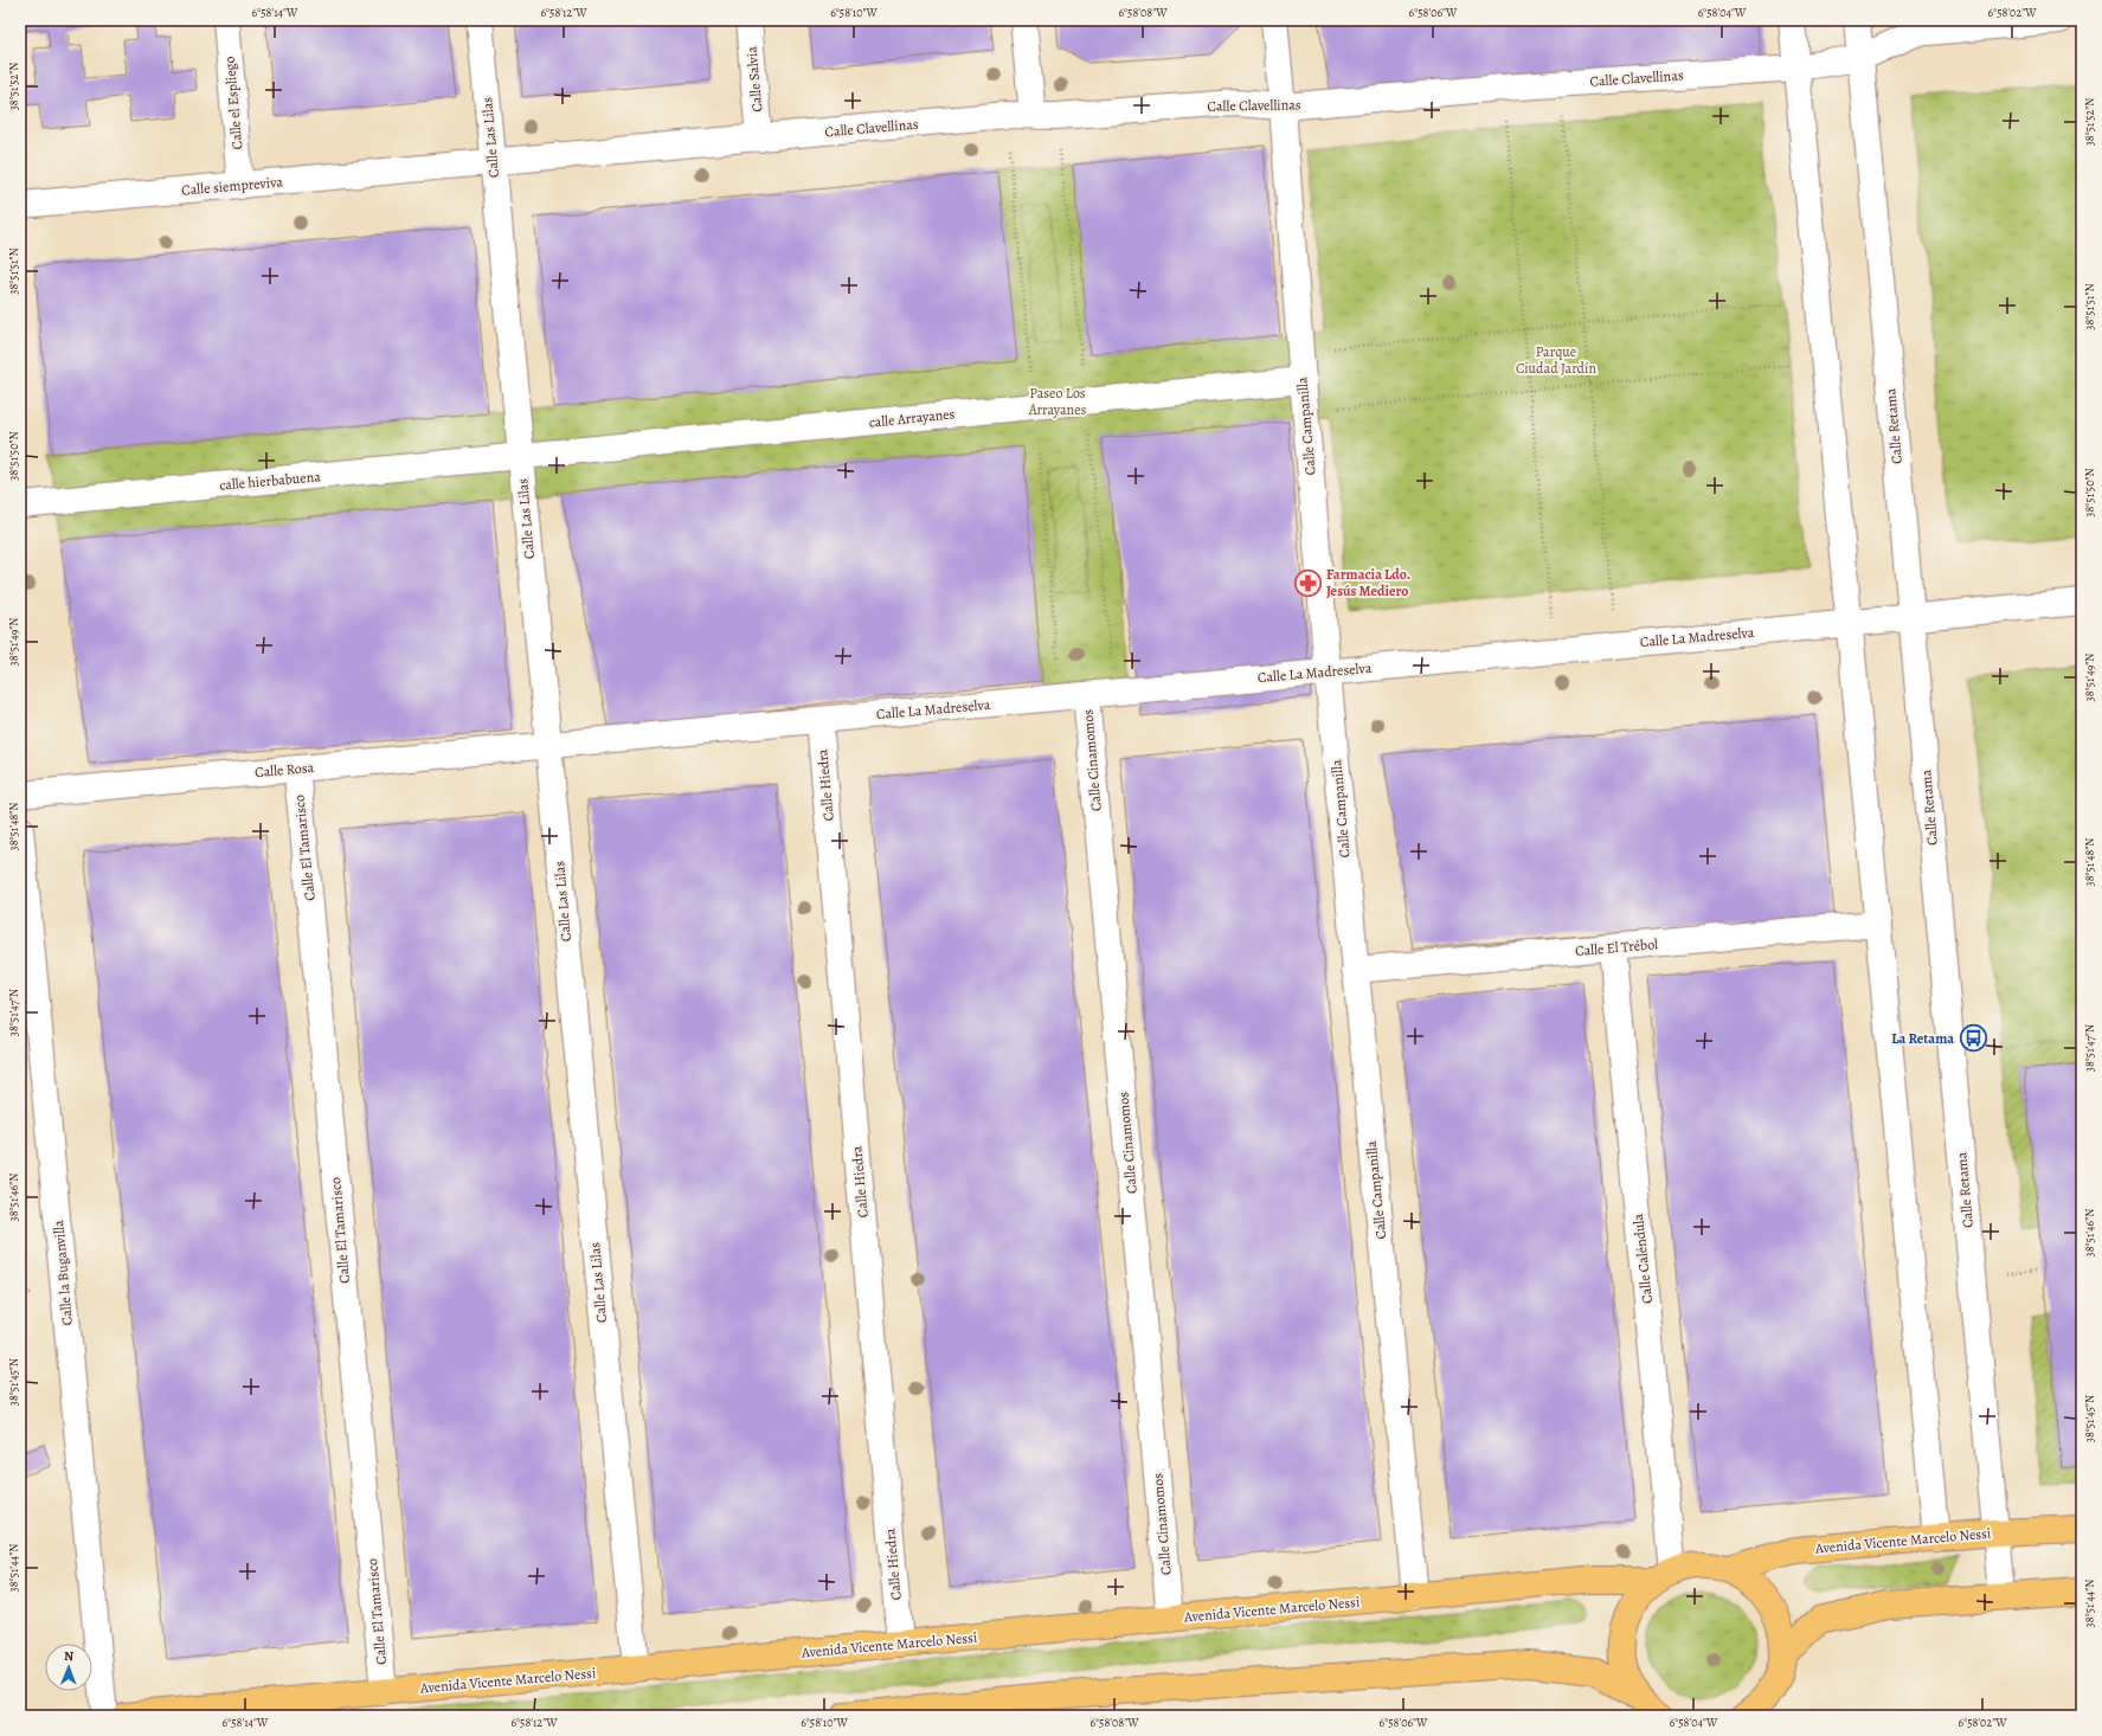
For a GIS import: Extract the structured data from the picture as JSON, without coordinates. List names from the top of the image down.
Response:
{
  "streets": {
    "main road": ["Avenida Vicente Marcelo Nessi"],
    "street": [
      "Calle Clavellinas",
      "Calle Salvia",
      "Calle el Espliego",
      "Calle Las Lilas",
      "Calle siempreviva",
      "calle Arrayanes",
      "Calle Campanilla",
      "Calle Retama",
      "calle hierbabuena",
      "Calle La Madreselva",
      "Calle Cinamomos",
      "Calle Rosa",
      "Calle Hiedra",
      "Calle El Tamarisco",
      "Calle El Trébol",
      "Calle Caléndula",
      "Calle la Buganvilla"
    ]
  },
  "crossings": [
    ["Calle Clavellinas", "Calle Salvia"],
    ["Calle Clavellinas", "Calle Las Lilas"],
    ["Calle Clavellinas", "Calle siempreviva"],
    ["Calle Clavellinas", "Calle Campanilla"],
    ["Calle Clavellinas", "Calle Retama"],
    ["Calle el Espliego", "Calle siempreviva"],
    ["Calle Las Lilas", "calle Arrayanes"],
    ["Calle Las Lilas", "calle hierbabuena"],
    ["Calle Las Lilas", "Calle La Madreselva"],
    ["Calle Las Lilas", "Calle Rosa"],
    ["Calle Las Lilas", "Avenida Vicente Marcelo Nessi"],
    ["calle Arrayanes", "Calle Campanilla"],
    ["calle Arrayanes", "calle hierbabuena"],
    ["Calle Campanilla", "Calle La Madreselva"],
    ["Calle Campanilla", "Calle El Trébol"],
    ["Calle Campanilla", "Avenida Vicente Marcelo Nessi"],
    ["Calle Retama", "Calle La Madreselva"],
    ["Calle Retama", "Avenida Vicente Marcelo Nessi"],
    ["Calle La Madreselva", "Calle Cinamomos"],
    ["Calle La Madreselva", "Calle Rosa"],
    ["Calle La Madreselva", "Calle Hiedra"],
    ["Calle Cinamomos", "Avenida Vicente Marcelo Nessi"],
    ["Calle Rosa", "Calle El Tamarisco"],
    ["Calle Hiedra", "Avenida Vicente Marcelo Nessi"],
    ["Calle El Tamarisco", "Avenida Vicente Marcelo Nessi"],
    ["Calle El Trébol", "Calle Caléndula"],
    ["Calle Caléndula", "Avenida Vicente Marcelo Nessi"]
  ],
  "parks": ["Parque Ciudad Jardín", "Paseo Los Arrayanes"],
  "places": {
    "pharmacy": ["Farmacia Ldo. Jesús Mediero"],
    "bus stop": ["La Retama"]
  },
  "north": "top",
  "coordinates": [
    "6°58'14\"W",
    "6°58'12\"W",
    "6°58'10\"W",
    "6°58'08\"W",
    "6°58'06\"W",
    "6°58'04\"W",
    "6°58'02\"W",
    "38°51'52\"N",
    "38°51'51\"N",
    "38°51'50\"N",
    "38°51'49\"N",
    "38°51'48\"N",
    "38°51'47\"N",
    "38°51'46\"N",
    "38°51'45\"N",
    "38°51'44\"N"
  ]
}
